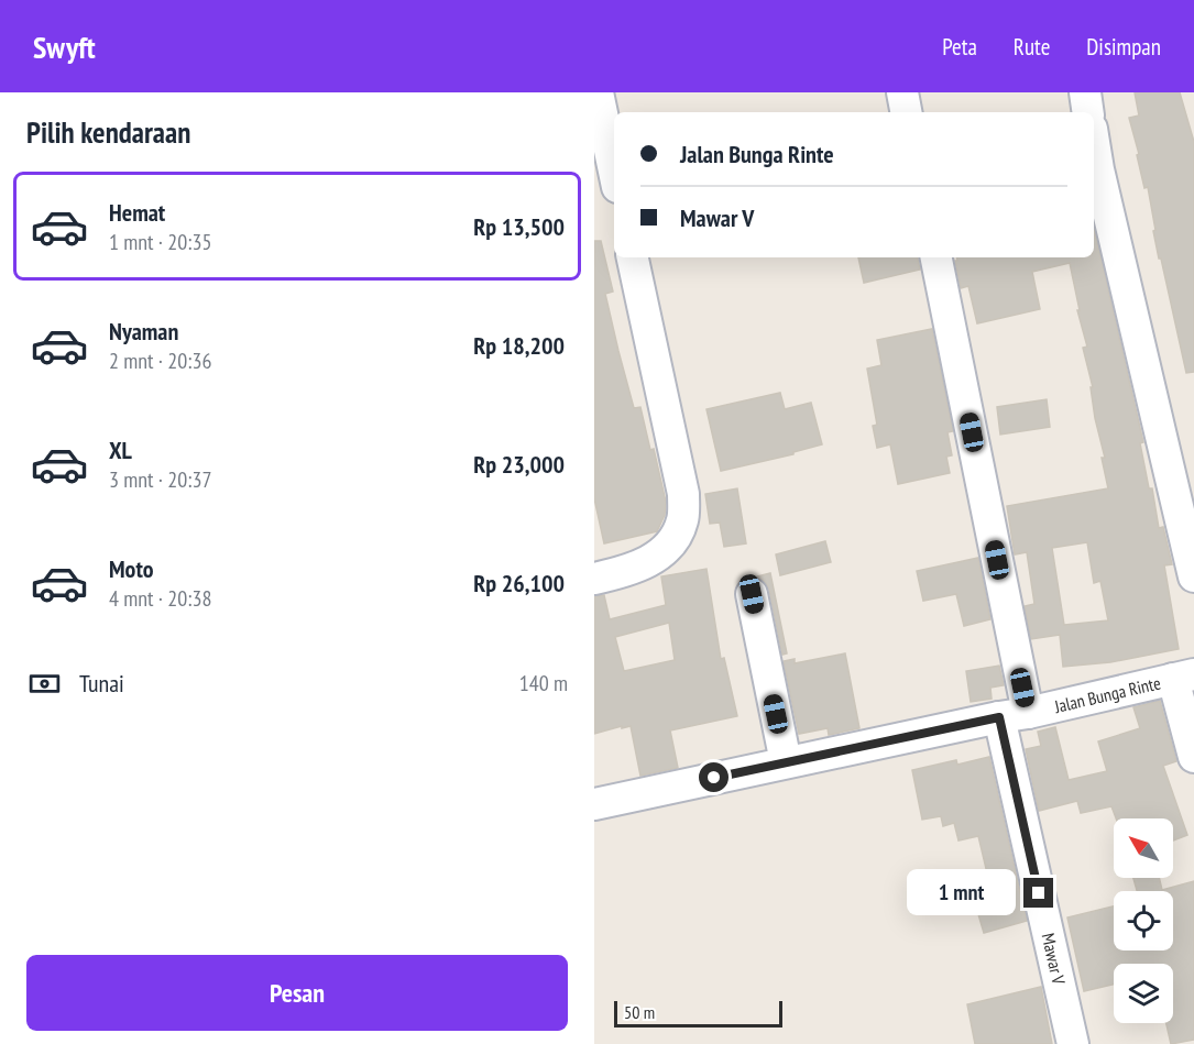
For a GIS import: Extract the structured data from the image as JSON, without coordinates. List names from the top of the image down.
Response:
{
  "streets": {
    "street": ["Jalan Bunga Rinte", "Mawar V"]
  },
  "crossings": [
    ["Jalan Bunga Rinte", "Mawar V"]
  ],
  "scale_bar": "50 m",
  "north": "top left",
  "page": {
    "header": "Swyft",
    "nav": ["Peta", "Rute", "Disimpan"],
    "heading": "Pilih kendaraan",
    "banner": ["Jalan Bunga Rinte", "Mawar V"],
    "list": [
      {
        "name": "Hemat",
        "note": "1 mnt · 20:35",
        "value": "Rp 13,500"
      },
      {
        "name": "Nyaman",
        "note": "2 mnt · 20:36",
        "value": "Rp 18,200"
      },
      {
        "name": "XL",
        "note": "3 mnt · 20:37",
        "value": "Rp 23,000"
      },
      {
        "name": "Moto",
        "note": "4 mnt · 20:38",
        "value": "Rp 26,100"
      }
    ],
    "pay": ["Tunai", "140 m"],
    "bubble": "1 mnt",
    "buttons": "Pesan",
    "scale": "50 m"
  }
}
